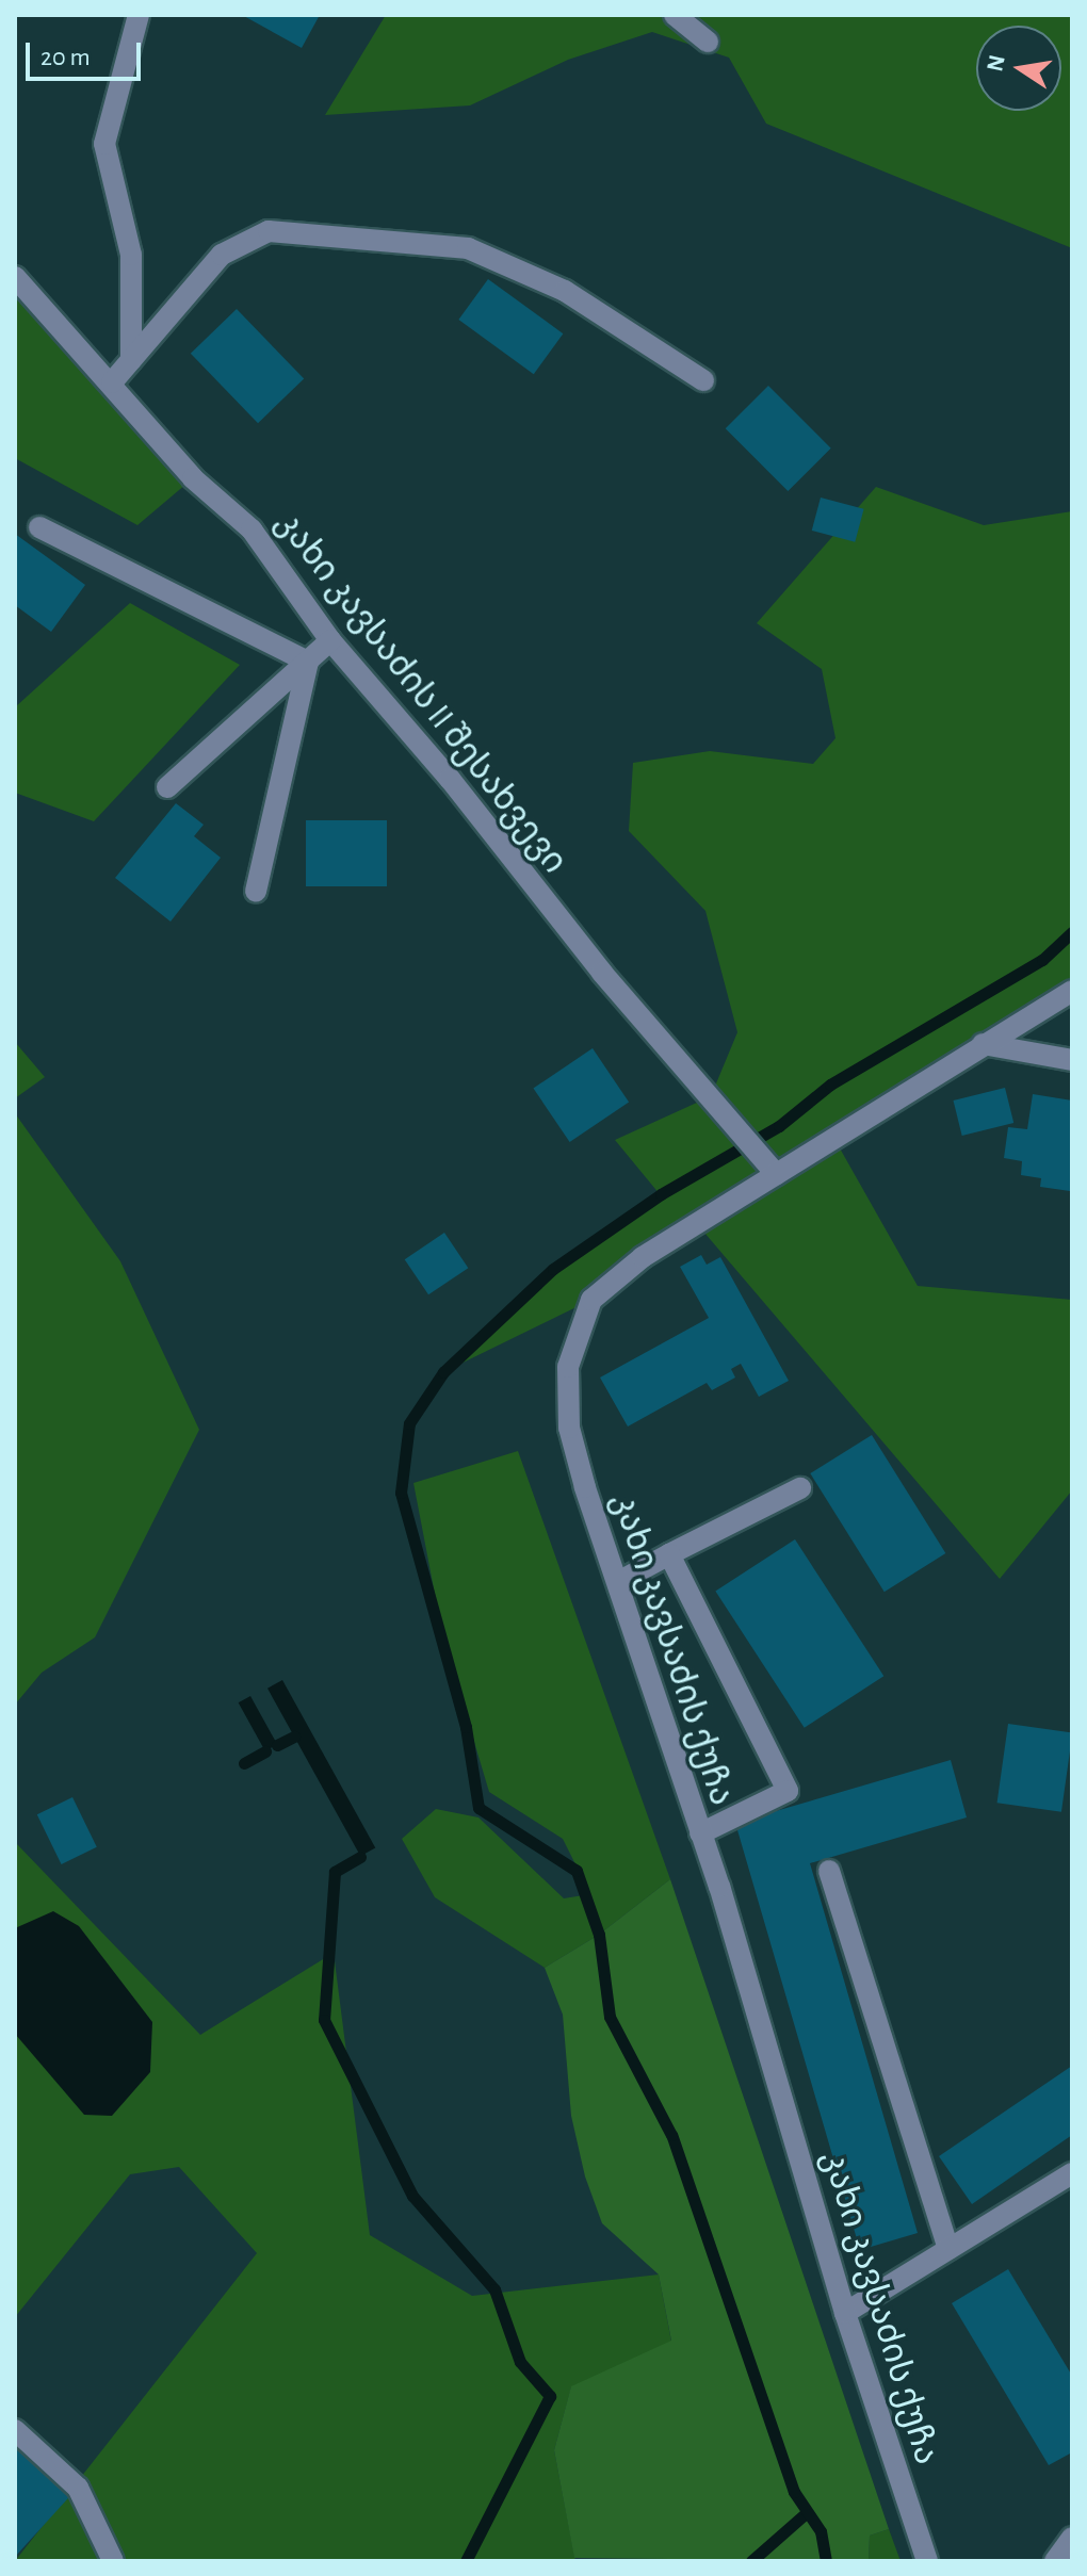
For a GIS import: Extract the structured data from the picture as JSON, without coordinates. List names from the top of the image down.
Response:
{
  "streets": {
    "street": ["კახი კავსაძის II შესახვევი", "კახი კავსაძის ქუჩა"]
  },
  "crossings": [
    ["კახი კავსაძის II შესახვევი", "კახი კავსაძის ქუჩა"]
  ],
  "scale_bar": "20 m",
  "north": "left"
}
